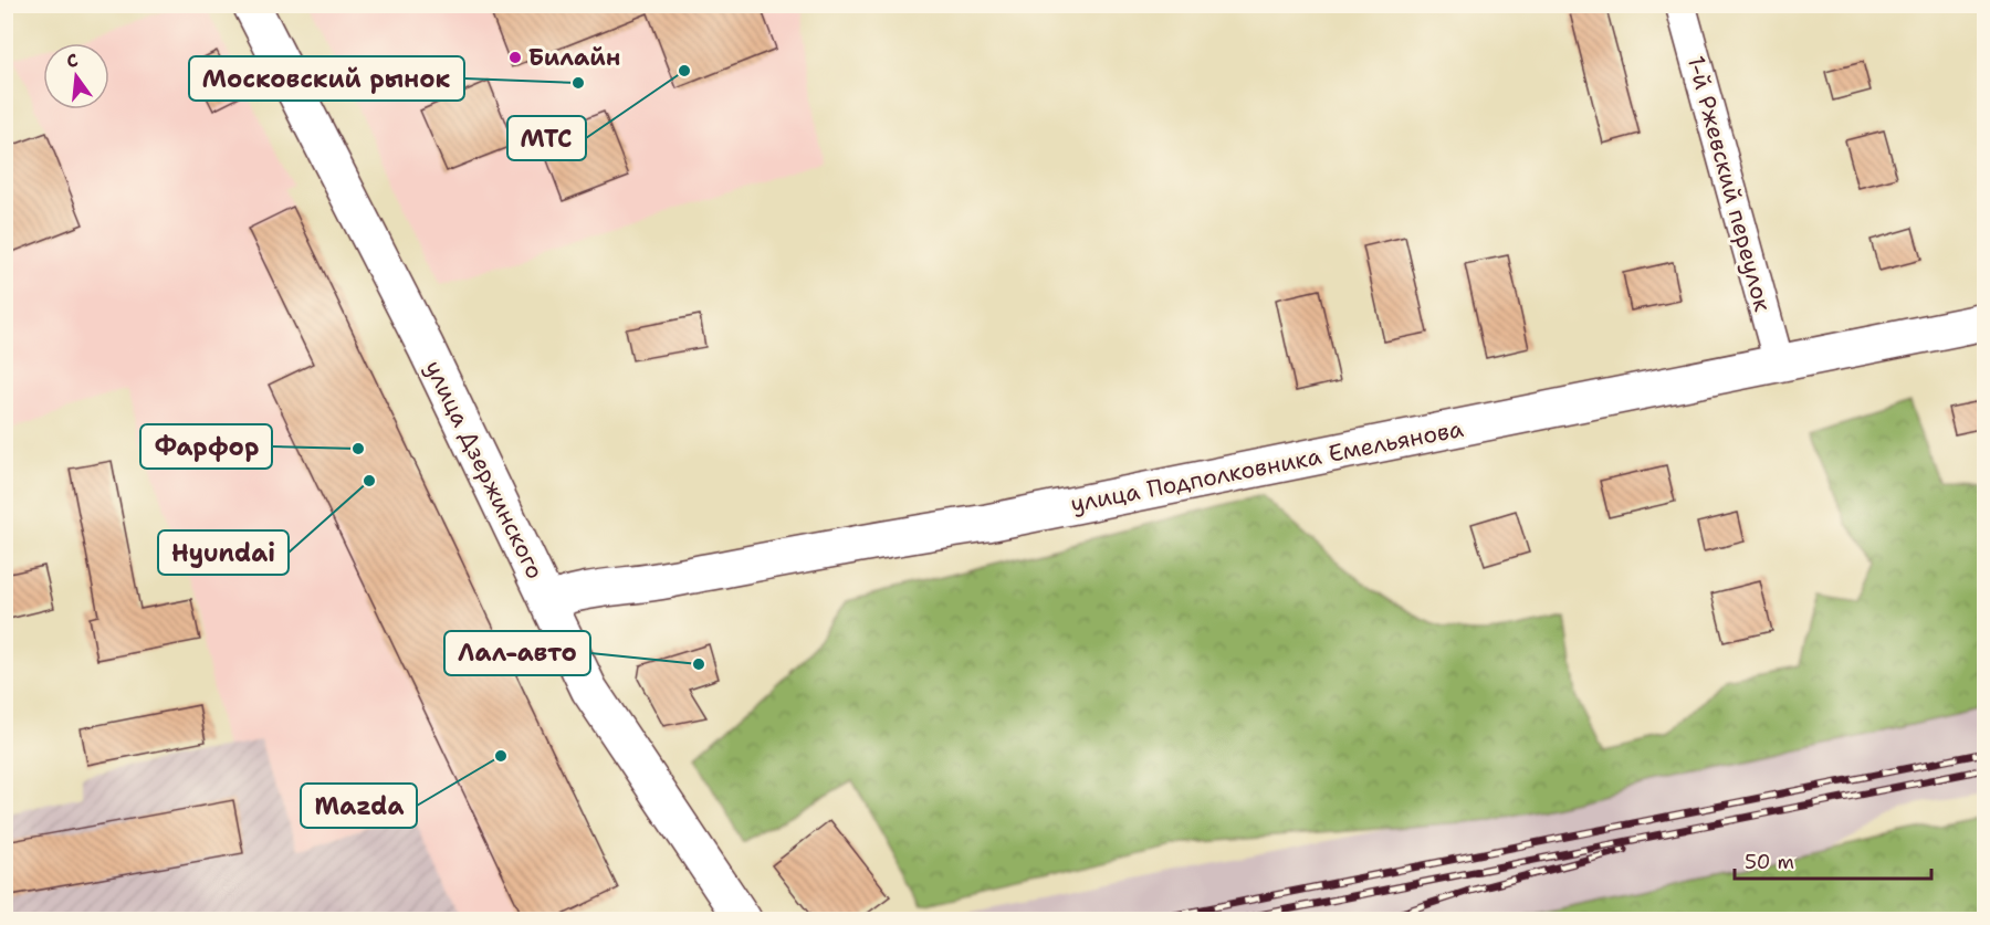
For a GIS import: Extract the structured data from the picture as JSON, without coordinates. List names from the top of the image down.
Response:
{
  "streets": {
    "main road": ["улица Подполковника Емельянова", "улица Дзержинского"],
    "street": ["1-й Ржевский переулок"]
  },
  "crossings": [
    ["1-й Ржевский переулок", "улица Подполковника Емельянова"],
    ["улица Подполковника Емельянова", "улица Дзержинского"]
  ],
  "places": [
    "Билайн",
    "МТС",
    "Московский рынок",
    "Фарфор",
    "Hyundai",
    "Лал-авто",
    "Mazda"
  ],
  "scale_bar": "50 m",
  "north": "top"
}
